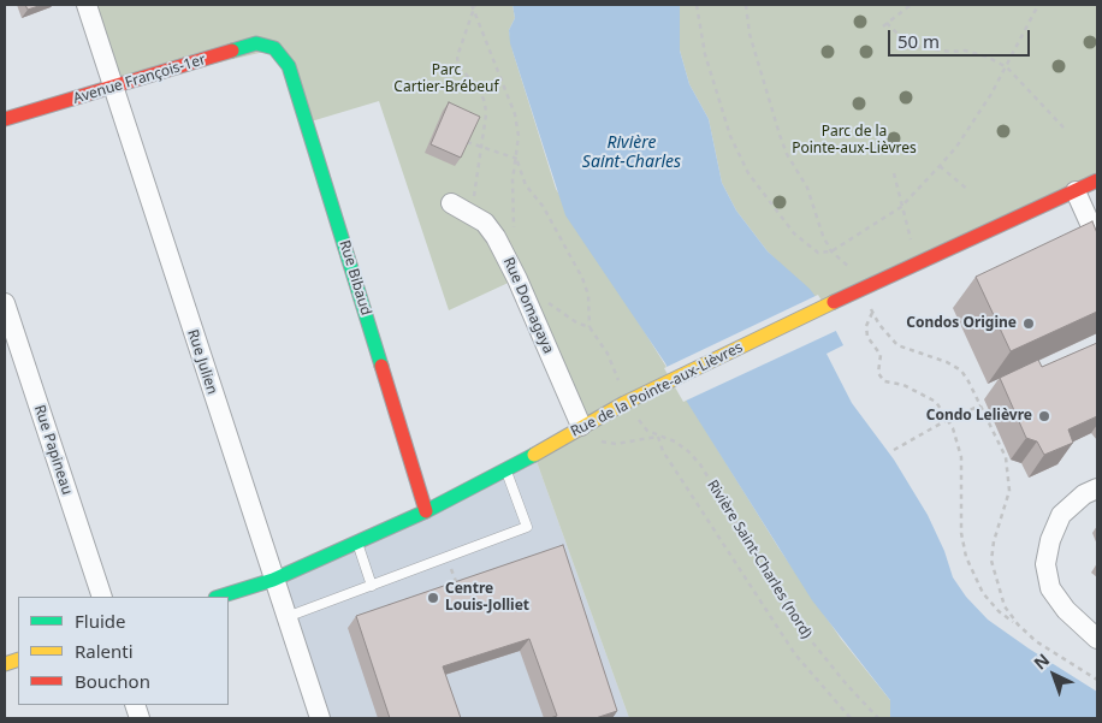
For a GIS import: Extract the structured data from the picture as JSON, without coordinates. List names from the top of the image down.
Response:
{
  "streets": {
    "street": [
      "Avenue François-1er",
      "Rue Bibaud",
      "Rue Domagaya",
      "Rue Julien",
      "Rue de la Pointe-aux-Lièvres",
      "Rue Papineau"
    ],
    "path": ["Rivière Saint-Charles (nord)"]
  },
  "crossings": [
    ["Avenue François-1er", "Rue Bibaud"],
    ["Avenue François-1er", "Rue Julien"],
    ["Rue Bibaud", "Rue de la Pointe-aux-Lièvres"],
    ["Rue Domagaya", "Rue de la Pointe-aux-Lièvres"],
    ["Rue Julien", "Rue de la Pointe-aux-Lièvres"]
  ],
  "water": ["Rivière Saint-Charles"],
  "parks": ["Parc Cartier-Brébeuf", "Parc de la Pointe-aux-Lièvres"],
  "places": ["Condos Origine", "Condo Lelièvre", "Centre Louis-Jolliet"],
  "legend": ["Fluide", "Ralenti", "Bouchon"],
  "scale_bar": "50 m",
  "north": "top left"
}
